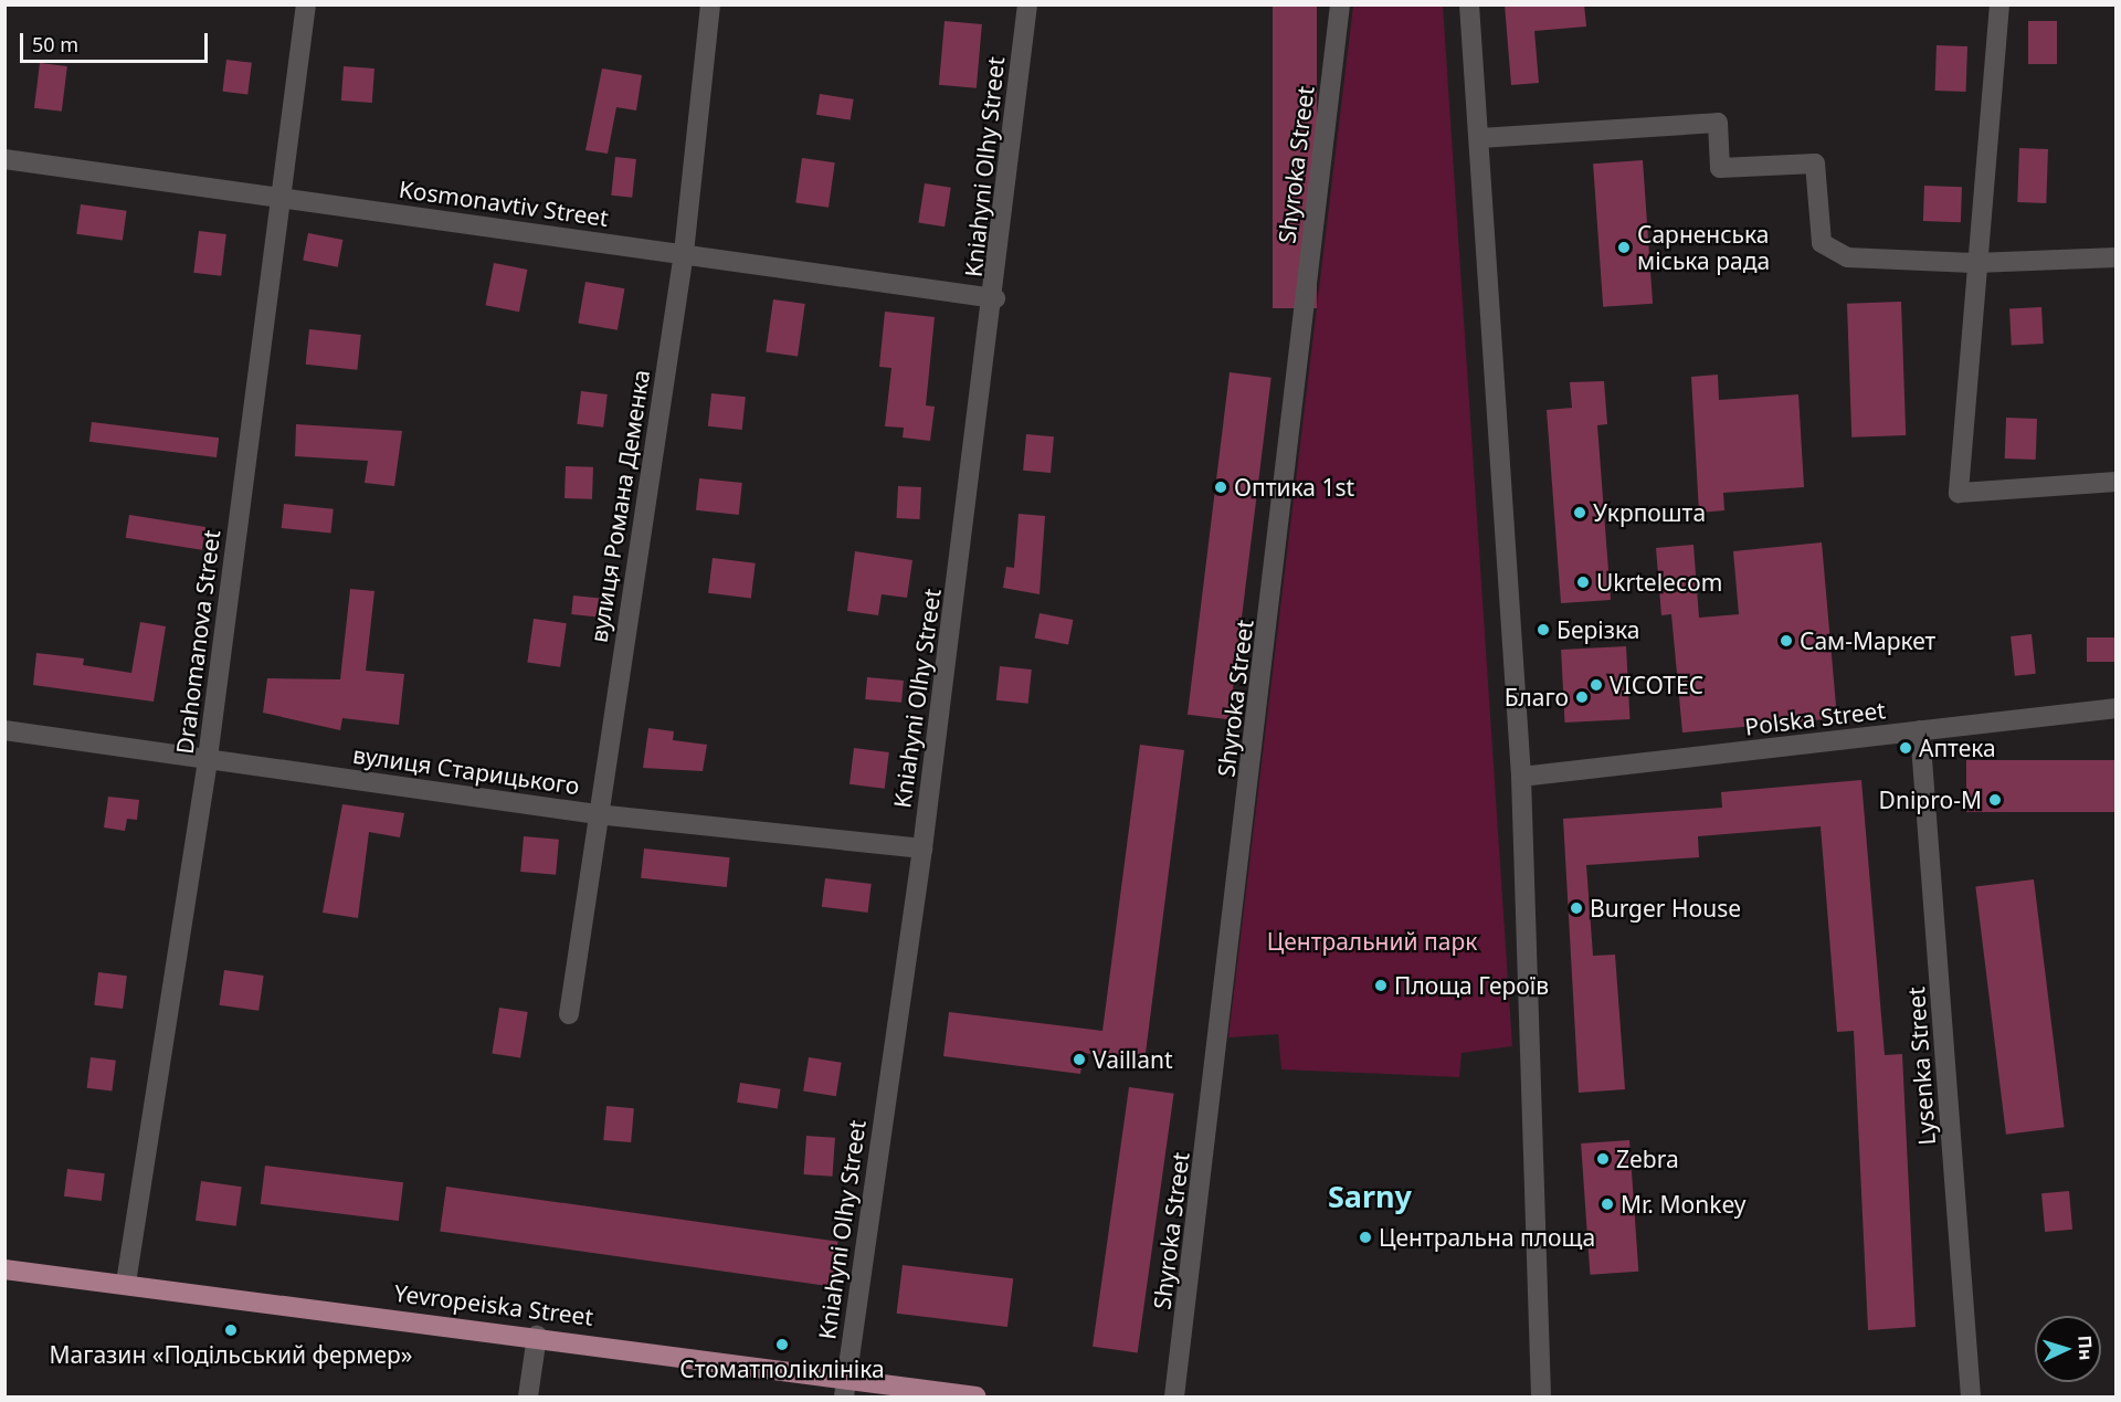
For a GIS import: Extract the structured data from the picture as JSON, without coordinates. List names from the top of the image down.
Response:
{
  "streets": {
    "main road": ["Yevropeiska Street"],
    "street": [
      "Shyroka Street",
      "Kniahyni Olhy Street",
      "Kosmonavtiv Street",
      "вулиця Романа Деменка",
      "Drahomanova Street",
      "Polska Street",
      "вулиця Старицького",
      "Lysenka Street"
    ]
  },
  "crossings": [
    ["Kniahyni Olhy Street", "Kosmonavtiv Street"],
    ["Kniahyni Olhy Street", "вулиця Старицького"],
    ["Kniahyni Olhy Street", "Yevropeiska Street"],
    ["Kosmonavtiv Street", "вулиця Романа Деменка"],
    ["Kosmonavtiv Street", "Drahomanova Street"],
    ["вулиця Романа Деменка", "вулиця Старицького"],
    ["Drahomanova Street", "вулиця Старицького"],
    ["Drahomanova Street", "Yevropeiska Street"],
    ["Polska Street", "Lysenka Street"]
  ],
  "districts": ["Sarny"],
  "parks": ["Центральний парк"],
  "places": [
    "Сарненська міська рада",
    "Оптика 1st",
    "Укрпошта",
    "Ukrtelecom",
    "Берізка",
    "Сам-Маркет",
    "VICOTEC",
    "Благо",
    "Аптека",
    "Dnipro-M",
    "Burger House",
    "Площа Героїв",
    "Vaillant",
    "Zebra",
    "Mr. Monkey",
    "Центральна площа",
    "Магазин «Подільський фермер»",
    "Стоматполіклініка"
  ],
  "scale_bar": "50 m",
  "north": "right"
}
